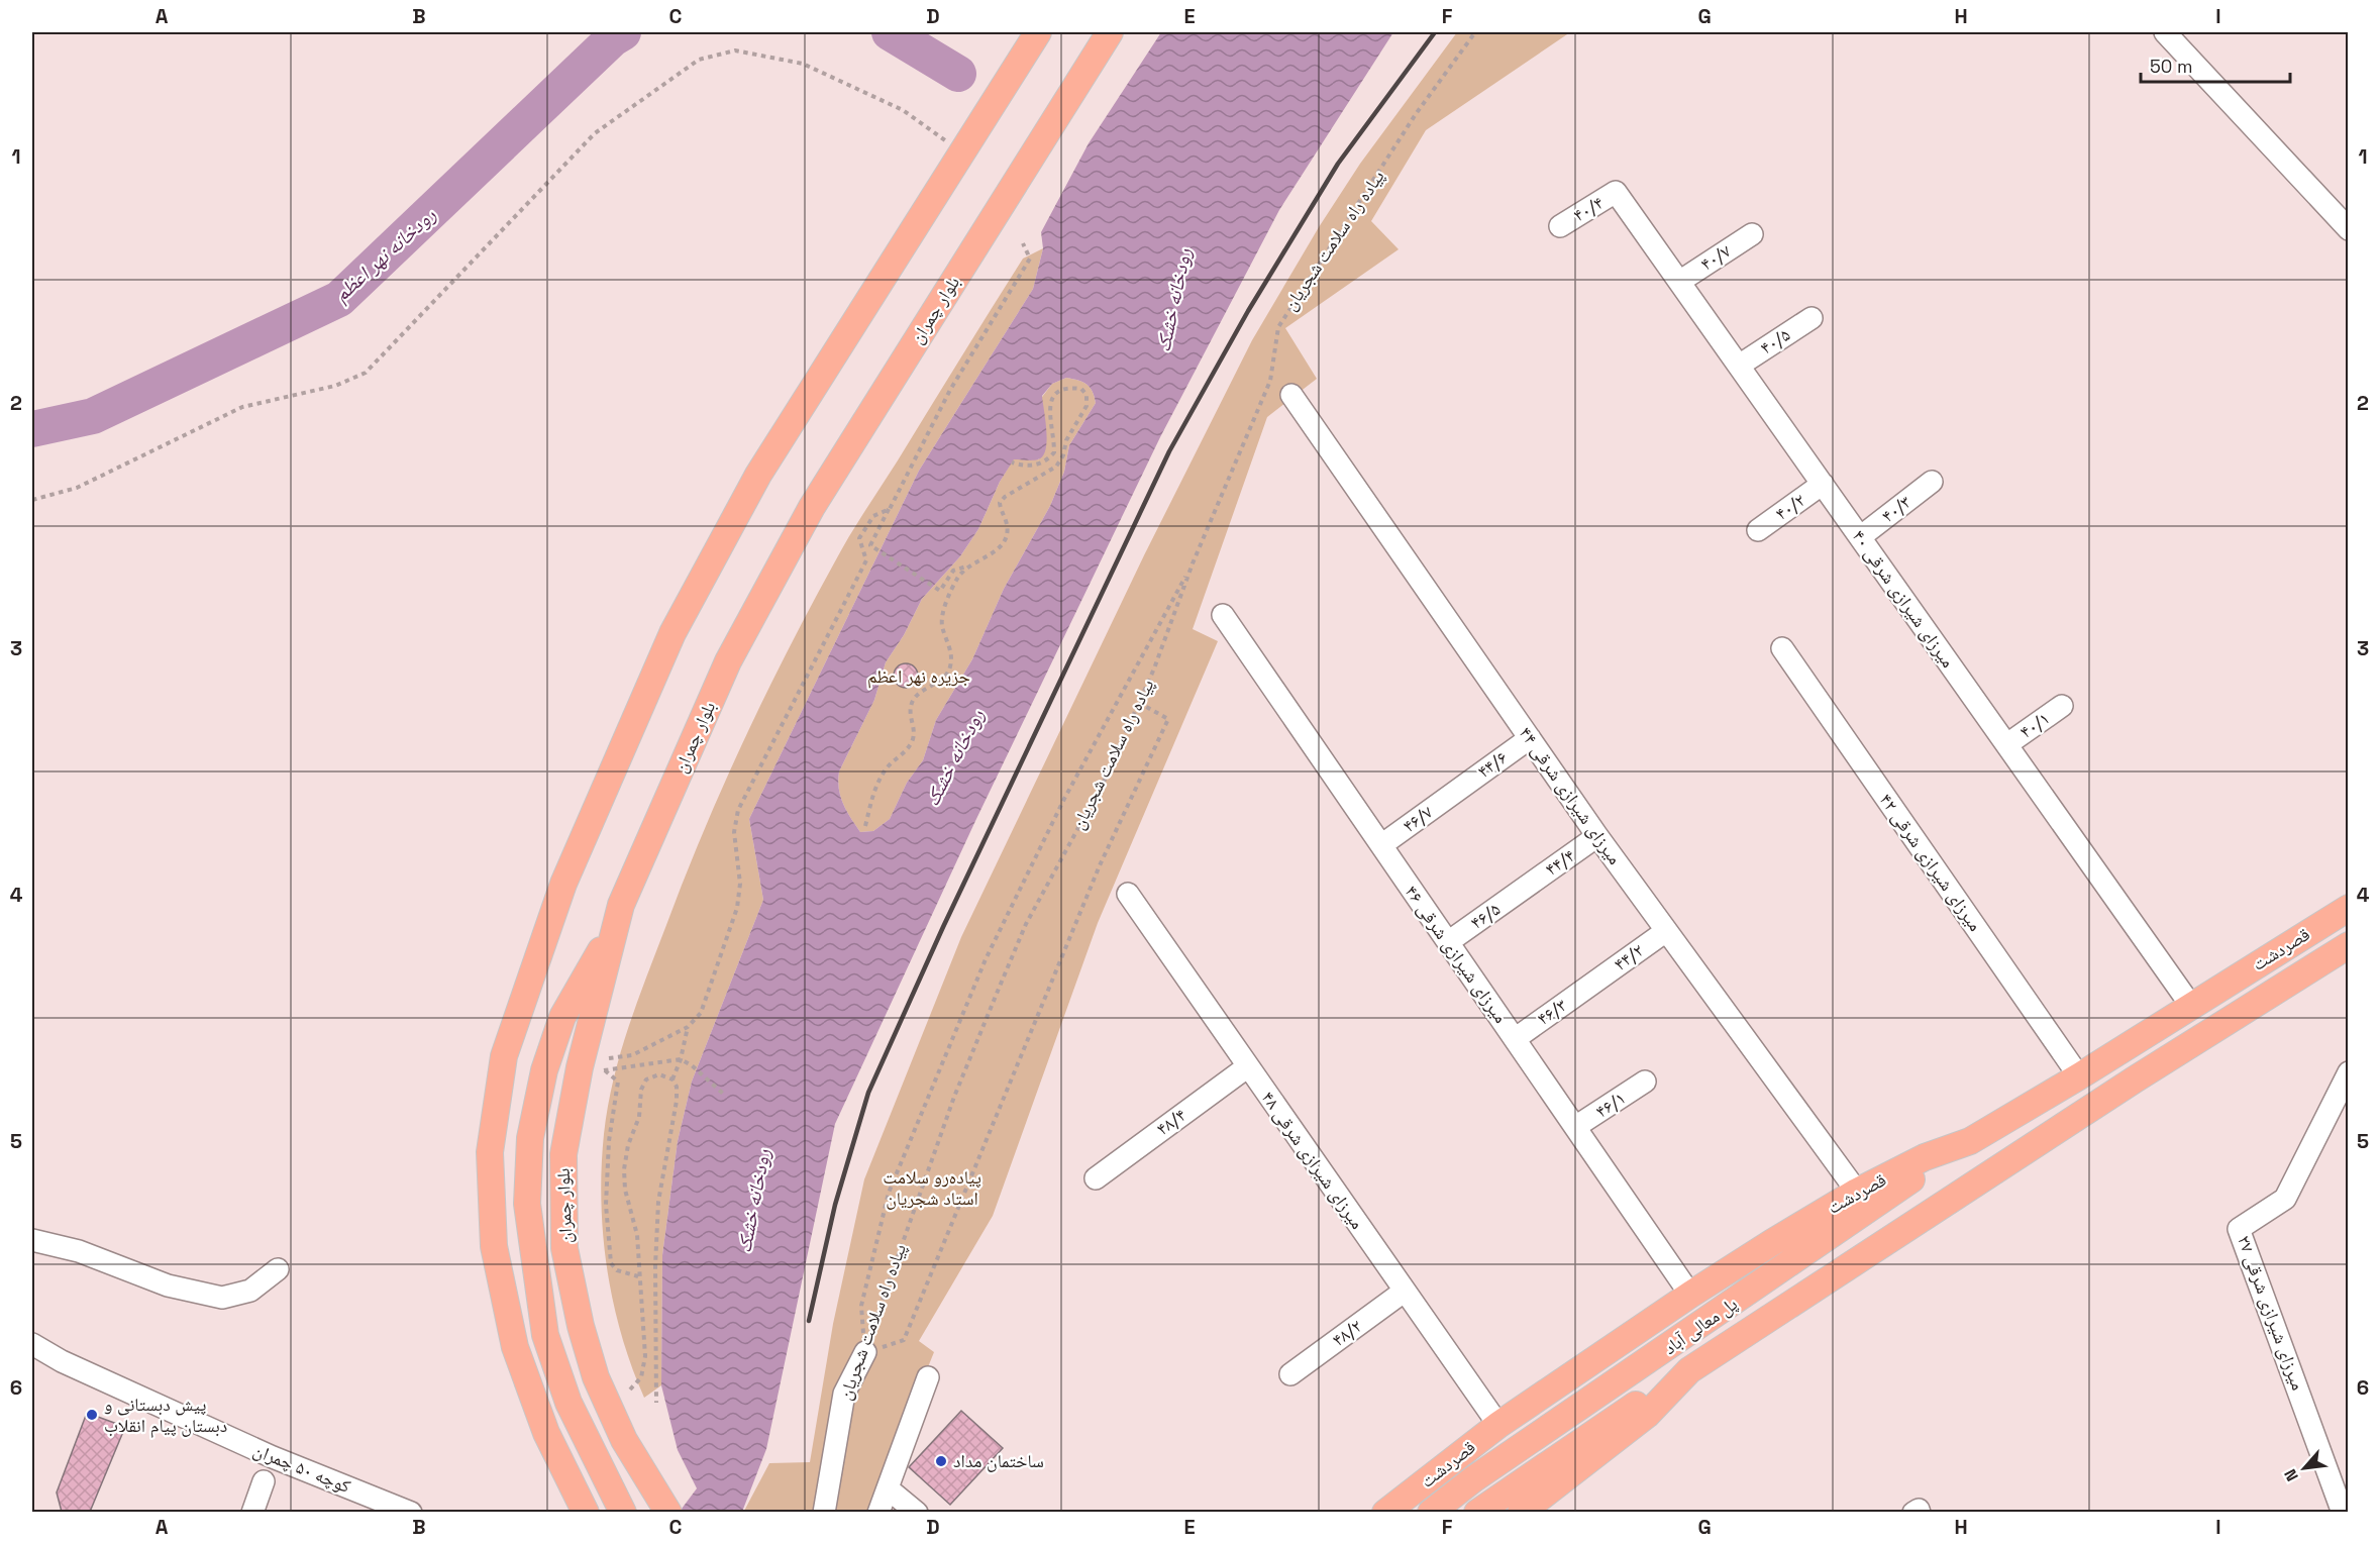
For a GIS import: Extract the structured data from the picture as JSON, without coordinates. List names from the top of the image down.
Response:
{
  "streets": {
    "main road": ["بلوار چمران", "قصردشت", "پل معالی آباد"],
    "street": [
      "۴۰/۴",
      "پیاده راه سلامت شجریان",
      "۴۰/۷",
      "۴۰/۵",
      "۴۰/۲",
      "۴۰/۳",
      "۴۰ میرزای شیرازی شرقی",
      "۴۰/۱",
      "۴۴/۶",
      "۴۴ میرزای شیرازی شرقی",
      "۴۶/۷",
      "۴۴/۴",
      "۴۲ میرزای شیرازی شرقی",
      "۴۶/۵",
      "۴۶ میرزای شیرازی شرقی",
      "۴۴/۲",
      "۴۶/۳",
      "۴۶/۱",
      "۴۸/۴",
      "۴۸ میرزای شیرازی شرقی",
      "۲۷ میرزای شیرازی شرقی",
      "۴۸/۲",
      "کوچه ۵۰ چمران"
    ]
  },
  "crossings": [
    ["۴۰/۴", "۴۰ میرزای شیرازی شرقی"],
    ["۴۰/۷", "۴۰ میرزای شیرازی شرقی"],
    ["۴۰/۵", "۴۰ میرزای شیرازی شرقی"],
    ["۴۰/۲", "۴۰ میرزای شیرازی شرقی"],
    ["۴۰/۳", "۴۰ میرزای شیرازی شرقی"],
    ["۴۰ میرزای شیرازی شرقی", "۴۰/۱"],
    ["۴۰ میرزای شیرازی شرقی", "قصردشت"],
    ["۴۴/۶", "۴۴ میرزای شیرازی شرقی"],
    ["۴۴/۶", "۴۶/۷"],
    ["۴۴ میرزای شیرازی شرقی", "۴۴/۴"],
    ["۴۴ میرزای شیرازی شرقی", "قصردشت"],
    ["۴۴ میرزای شیرازی شرقی", "۴۴/۲"],
    ["۴۴ میرزای شیرازی شرقی", "پل معالی آباد"],
    ["۴۶/۷", "۴۶ میرزای شیرازی شرقی"],
    ["۴۴/۴", "۴۶/۵"],
    ["۴۲ میرزای شیرازی شرقی", "قصردشت"],
    ["۴۶/۵", "۴۶ میرزای شیرازی شرقی"],
    ["قصردشت", "۴۶ میرزای شیرازی شرقی"],
    ["قصردشت", "۴۸ میرزای شیرازی شرقی"],
    ["قصردشت", "پل معالی آباد"],
    ["۴۶ میرزای شیرازی شرقی", "۴۶/۳"],
    ["۴۶ میرزای شیرازی شرقی", "۴۶/۱"],
    ["۴۴/۲", "۴۶/۳"],
    ["۴۸/۴", "۴۸ میرزای شیرازی شرقی"],
    ["۴۸ میرزای شیرازی شرقی", "۴۸/۲"]
  ],
  "water": ["رودخانه نهر اعظم", "رودخانه خشک"],
  "parks": ["جزیره نهر اعظم", "پیاده‌رو سلامت استاد شجریان"],
  "places": ["پیش دبستانی و دبستان پیام انقلاب", "ساختمان مداد"],
  "scale_bar": "50 m",
  "north": "bottom left",
  "grid": {
    "columns": [
      "A",
      "B",
      "C",
      "D",
      "E",
      "F",
      "G",
      "H",
      "I"
    ],
    "rows": [
      "1",
      "2",
      "3",
      "4",
      "5",
      "6"
    ]
  }
}
